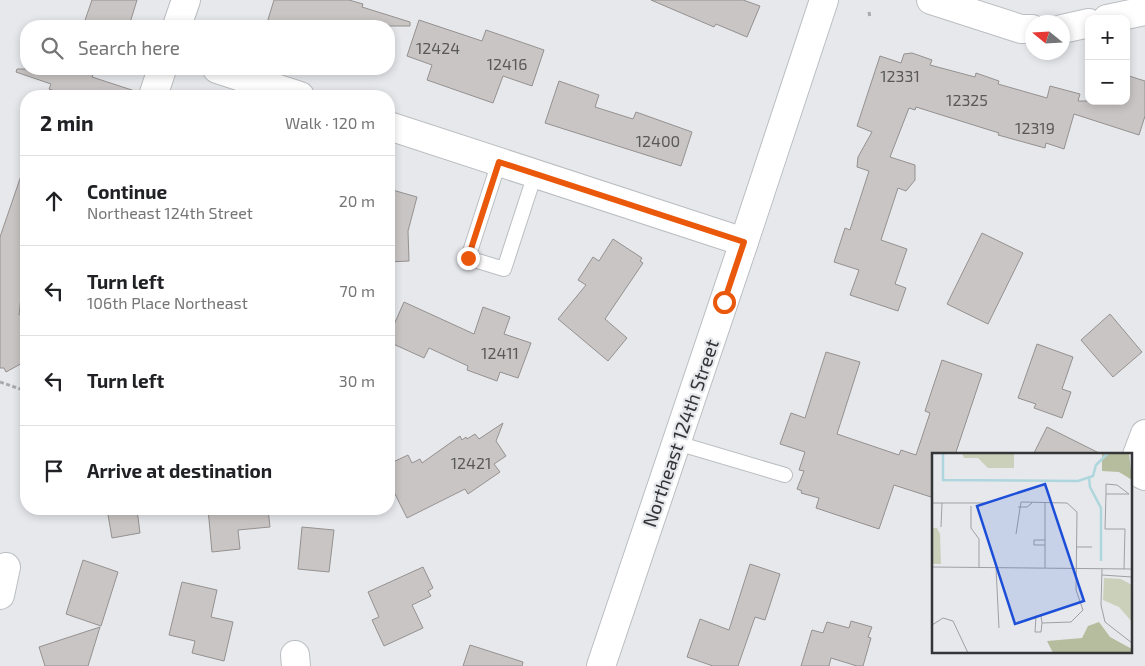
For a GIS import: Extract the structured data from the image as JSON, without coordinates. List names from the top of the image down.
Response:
{
  "streets": {
    "street": ["Northeast 124th Street"]
  },
  "house_numbers": [
    "12424",
    "12416",
    "12331",
    "12325",
    "12319",
    "12400",
    "12411",
    "12421"
  ],
  "north": "left",
  "page": {
    "map_buttons": ["+", "−"],
    "search": "Search here",
    "heading": ["2 min", "Walk · 120 m"],
    "list": [
      ["Continue", "Northeast 124th Street", "20 m"],
      ["Turn left", "106th Place Northeast", "70 m"],
      ["Turn left", "30 m"],
      "Arrive at destination"
    ]
  }
}
